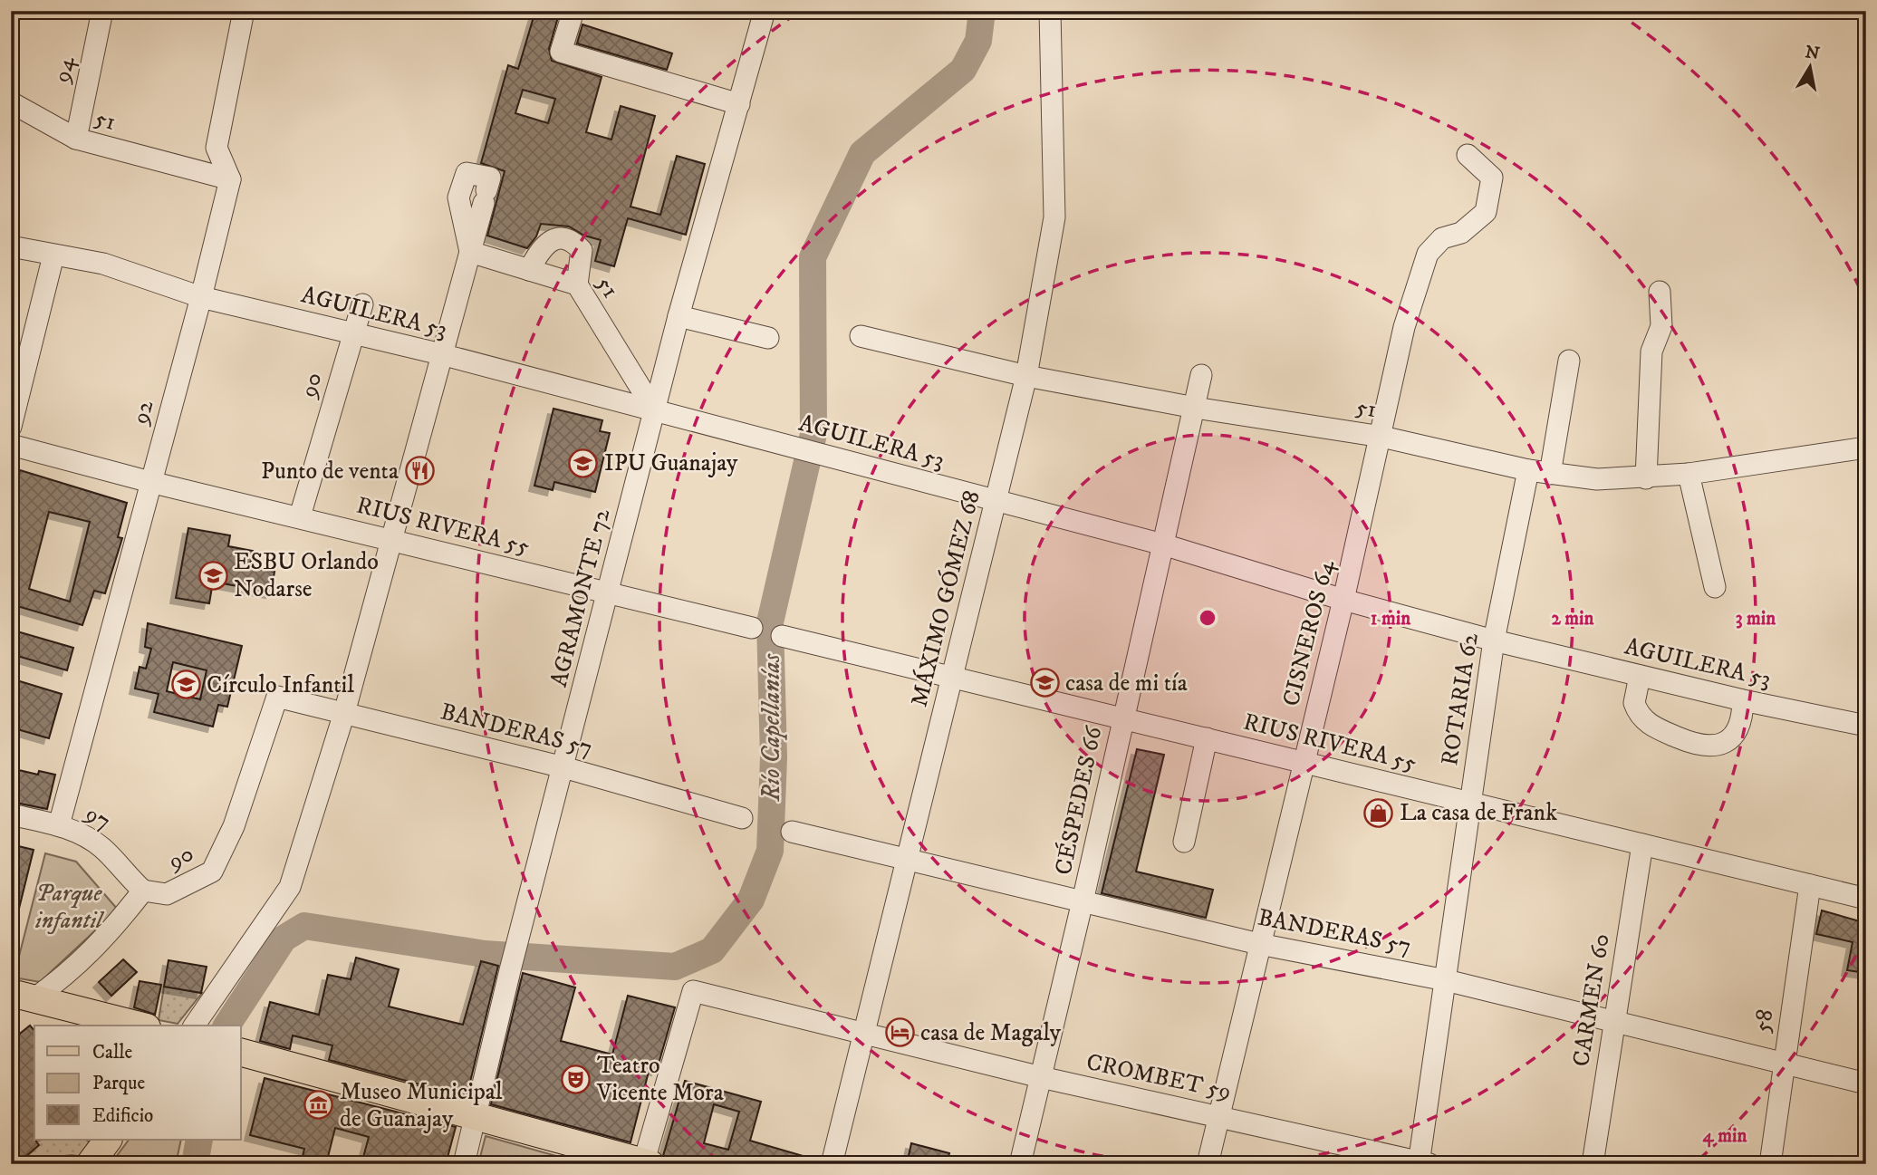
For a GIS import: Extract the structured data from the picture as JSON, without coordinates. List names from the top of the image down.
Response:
{
  "streets": {
    "street": [
      "94",
      "51",
      "AGUILERA 53",
      "90",
      "92",
      "RIUS RIVERA 55",
      "AGRAMONTE 72",
      "MÁXIMO GÓMEZ 68",
      "CISNEROS 64",
      "ROTARIA 62",
      "BANDERAS 57",
      "CÉSPEDES 66",
      "97",
      "CARMEN 60",
      "58",
      "CROMBET 59"
    ]
  },
  "crossings": [
    ["94", "51"],
    ["51", "AGUILERA 53"],
    ["51", "92"],
    ["51", "AGRAMONTE 72"],
    ["51", "MÁXIMO GÓMEZ 68"],
    ["51", "CISNEROS 64"],
    ["51", "ROTARIA 62"],
    ["51", "CÉSPEDES 66"],
    ["AGUILERA 53", "90"],
    ["AGUILERA 53", "92"],
    ["AGUILERA 53", "AGRAMONTE 72"],
    ["AGUILERA 53", "MÁXIMO GÓMEZ 68"],
    ["AGUILERA 53", "CISNEROS 64"],
    ["AGUILERA 53", "ROTARIA 62"],
    ["AGUILERA 53", "CÉSPEDES 66"],
    ["90", "RIUS RIVERA 55"],
    ["90", "BANDERAS 57"],
    ["90", "97"],
    ["92", "RIUS RIVERA 55"],
    ["92", "97"],
    ["RIUS RIVERA 55", "AGRAMONTE 72"],
    ["RIUS RIVERA 55", "MÁXIMO GÓMEZ 68"],
    ["RIUS RIVERA 55", "CISNEROS 64"],
    ["RIUS RIVERA 55", "ROTARIA 62"],
    ["RIUS RIVERA 55", "CÉSPEDES 66"],
    ["RIUS RIVERA 55", "CARMEN 60"],
    ["RIUS RIVERA 55", "58"],
    ["AGRAMONTE 72", "BANDERAS 57"],
    ["MÁXIMO GÓMEZ 68", "BANDERAS 57"],
    ["MÁXIMO GÓMEZ 68", "CROMBET 59"],
    ["CISNEROS 64", "BANDERAS 57"],
    ["CISNEROS 64", "CROMBET 59"],
    ["ROTARIA 62", "BANDERAS 57"],
    ["ROTARIA 62", "CROMBET 59"],
    ["BANDERAS 57", "CÉSPEDES 66"],
    ["BANDERAS 57", "CARMEN 60"],
    ["BANDERAS 57", "58"],
    ["CÉSPEDES 66", "CROMBET 59"]
  ],
  "water": ["Río Capellanías"],
  "parks": ["Parque infantil"],
  "places": {
    "school or university": [
      "IPU Guanajay",
      "ESBU Orlando Nodarse",
      "casa de mi tía",
      "Círculo Infantil"
    ],
    "restaurant": ["Punto de venta"],
    "shop": ["La casa de Frank"],
    "hotel": ["casa de Magaly"],
    "theatre": ["Teatro Vicente Mora"],
    "museum": ["Museo Municipal de Guanajay"]
  },
  "legend": ["Calle", "Parque", "Edificio"],
  "north": "top",
  "rings": [
    "1 min",
    "2 min",
    "3 min",
    "4 min"
  ]
}
